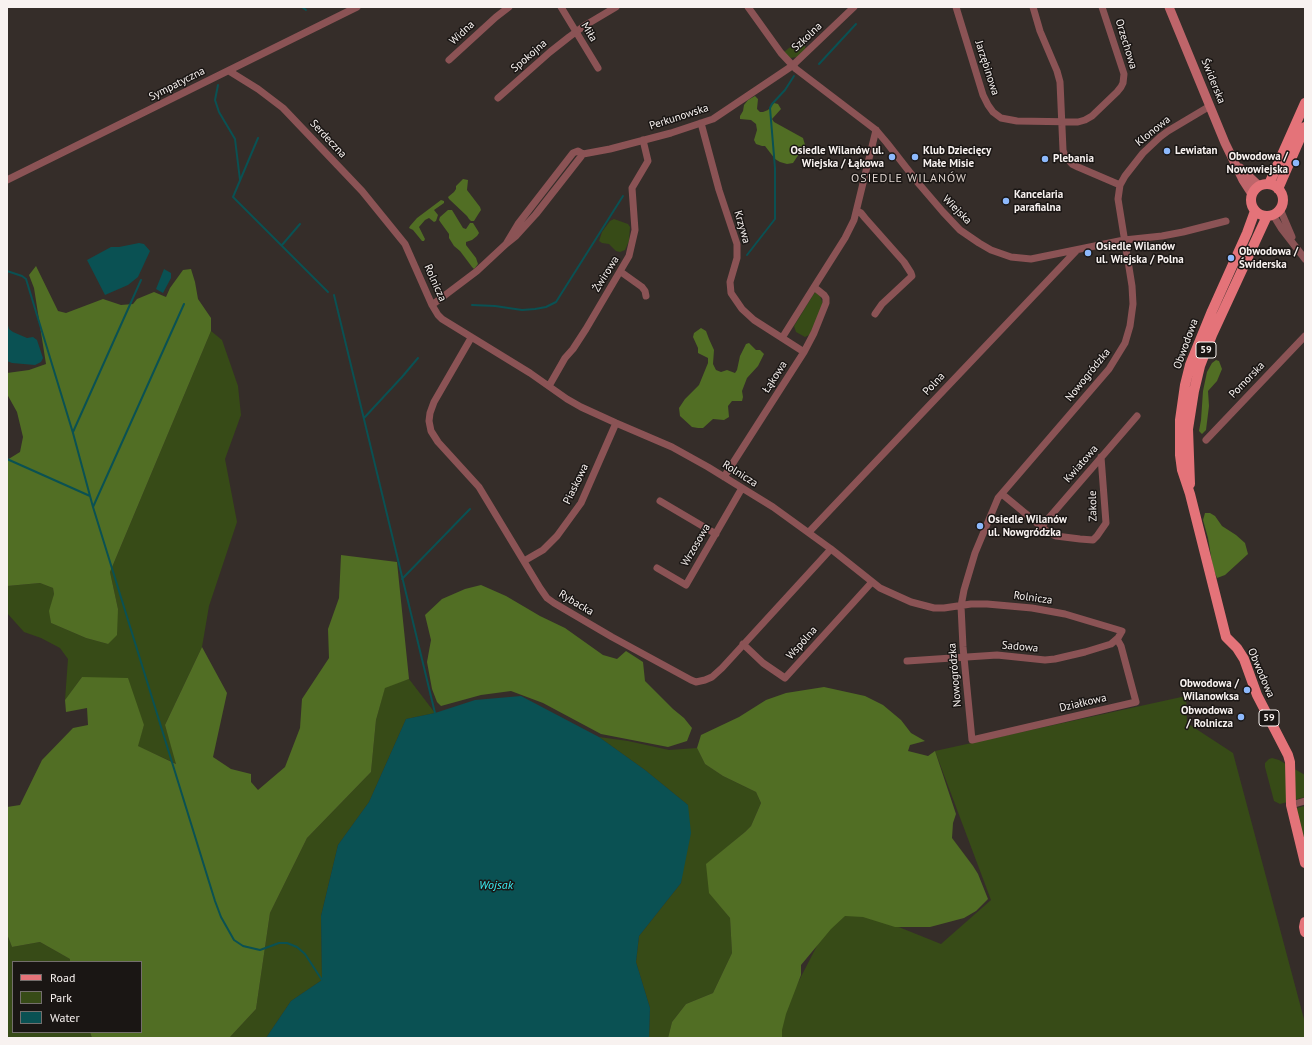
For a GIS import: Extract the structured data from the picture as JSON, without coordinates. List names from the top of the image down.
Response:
{
  "streets": {
    "main road": ["Obwodowa", "59"],
    "street": [
      "Miła",
      "Widna",
      "Szkolna",
      "Orzechowa",
      "Spokojna",
      "Jarzębinowa",
      "Świderska",
      "Sympatyczna",
      "Perkunowska",
      "Klonowa",
      "Serdeczna",
      "Wiejska",
      "Krzywa",
      "Żwirowa",
      "Rolnicza",
      "Nowogródzka",
      "Łąkowa",
      "Pomorska",
      "Polna",
      "Kwiatowa",
      "Piaskowa",
      "Zakole",
      "Wrzosowa",
      "Rybacka",
      "Wspólna",
      "Sadowa",
      "Działkowa"
    ]
  },
  "crossings": [
    ["Miła", "Spokojna"],
    ["Szkolna", "Perkunowska"],
    ["Szkolna", "Wiejska"],
    ["Orzechowa", "Jarzębinowa"],
    ["Świderska", "Klonowa"],
    ["Świderska", "Obwodowa"],
    ["Sympatyczna", "Serdeczna"],
    ["Perkunowska", "Wiejska"],
    ["Perkunowska", "Krzywa"],
    ["Perkunowska", "Żwirowa"],
    ["Perkunowska", "Rolnicza"],
    ["Klonowa", "Nowogródzka"],
    ["Serdeczna", "Rolnicza"],
    ["Wiejska", "Nowogródzka"],
    ["Wiejska", "Polna"],
    ["Krzywa", "Łąkowa"],
    ["Żwirowa", "Rolnicza"],
    ["Rolnicza", "Nowogródzka"],
    ["Rolnicza", "Łąkowa"],
    ["Rolnicza", "Polna"],
    ["Rolnicza", "Piaskowa"],
    ["Rolnicza", "Wrzosowa"],
    ["Rolnicza", "Rybacka"],
    ["Rolnicza", "Wspólna"],
    ["Rolnicza", "Sadowa"],
    ["Rolnicza", "Działkowa"],
    ["Nowogródzka", "Zakole"],
    ["Nowogródzka", "Sadowa"],
    ["Nowogródzka", "Działkowa"],
    ["Kwiatowa", "Zakole"],
    ["Piaskowa", "Rybacka"],
    ["Rybacka", "Wspólna"],
    ["Sadowa", "Działkowa"]
  ],
  "districts": ["OSIEDLE WILANÓW"],
  "water": ["Wojsak"],
  "places": [
    "Lewiatan",
    "Osiedle Wilanów ul. Wiejska / Łąkowa",
    "Klub Dziecięcy Małe Misie",
    "Plebania",
    "Obwodowa / Nowowiejska",
    "Kancelaria parafialna",
    "Osiedle Wilanów ul. Wiejska / Polna",
    "Obwodowa / Świderska",
    "Osiedle Wilanów ul. Nowgródzka",
    "Obwodowa / Wilanowksa",
    "Obwodowa / Rolnicza"
  ],
  "legend": ["Road", "Park", "Water"]
}
